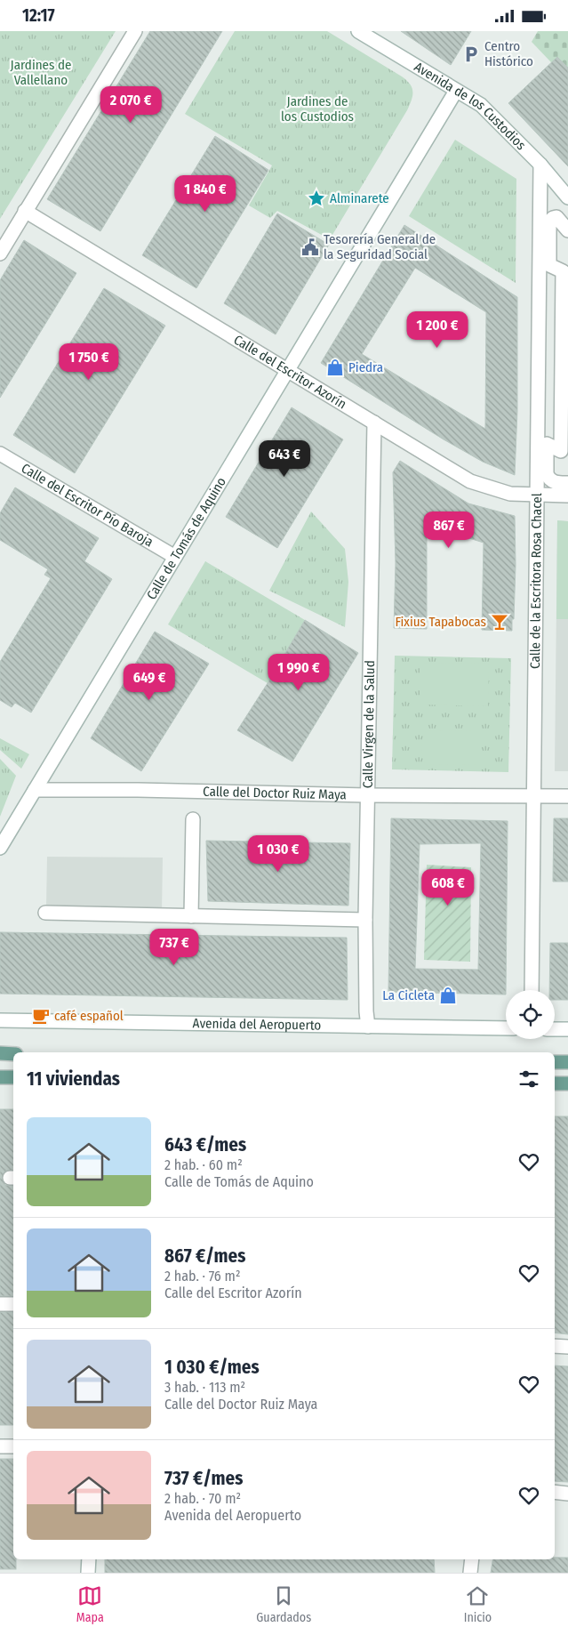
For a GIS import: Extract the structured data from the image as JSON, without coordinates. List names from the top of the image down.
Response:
{
  "streets": {
    "street": [
      "Avenida de los Custodios",
      "Calle del Escritor Azorín",
      "Calle del Escritor Pío Baroja",
      "Calle de Tomás de Aquino",
      "Calle de la Escritora Rosa Chacel",
      "Calle Virgen de la Salud",
      "Calle del Doctor Ruiz Maya",
      "Avenida del Aeropuerto"
    ]
  },
  "crossings": [
    ["Avenida de los Custodios", "Calle de Tomás de Aquino"],
    ["Avenida de los Custodios", "Calle de la Escritora Rosa Chacel"],
    ["Calle del Escritor Azorín", "Calle de Tomás de Aquino"],
    ["Calle del Escritor Azorín", "Calle de la Escritora Rosa Chacel"],
    ["Calle del Escritor Azorín", "Calle Virgen de la Salud"],
    ["Calle del Escritor Pío Baroja", "Calle de Tomás de Aquino"],
    ["Calle de Tomás de Aquino", "Calle del Doctor Ruiz Maya"],
    ["Calle de la Escritora Rosa Chacel", "Calle del Doctor Ruiz Maya"],
    ["Calle Virgen de la Salud", "Calle del Doctor Ruiz Maya"],
    ["Calle Virgen de la Salud", "Avenida del Aeropuerto"]
  ],
  "parks": ["Jardines de Vallellano", "Jardines de los Custodios"],
  "places": {
    "parking": ["Centro Histórico"],
    "place": ["Alminarete"],
    "public building": ["Tesorería General de la Seguridad Social"],
    "shop": ["Piedra", "La Cicleta"],
    "bar": ["Fixius Tapabocas"],
    "cafe": ["café español"]
  },
  "page": {
    "status": "12:17",
    "price": [
      "2 070 €",
      "1 840 €",
      "1 200 €",
      "1 750 €",
      "643 €",
      "867 €",
      "1 990 €",
      "649 €",
      "1 030 €",
      "608 €",
      "737 €"
    ],
    "heading": "11 viviendas",
    "list": [
      {
        "name": "643 €/mes",
        "note": "2 hab. · 60 m² · Calle de Tomás de Aquino"
      },
      {
        "name": "867 €/mes",
        "note": "2 hab. · 76 m² · Calle del Escritor Azorín"
      },
      {
        "name": "1 030 €/mes",
        "note": "3 hab. · 113 m² · Calle del Doctor Ruiz Maya"
      },
      {
        "name": "737 €/mes",
        "note": "2 hab. · 70 m² · Avenida del Aeropuerto"
      }
    ],
    "tabs": ["Mapa", "Guardados", "Inicio"]
  }
}
